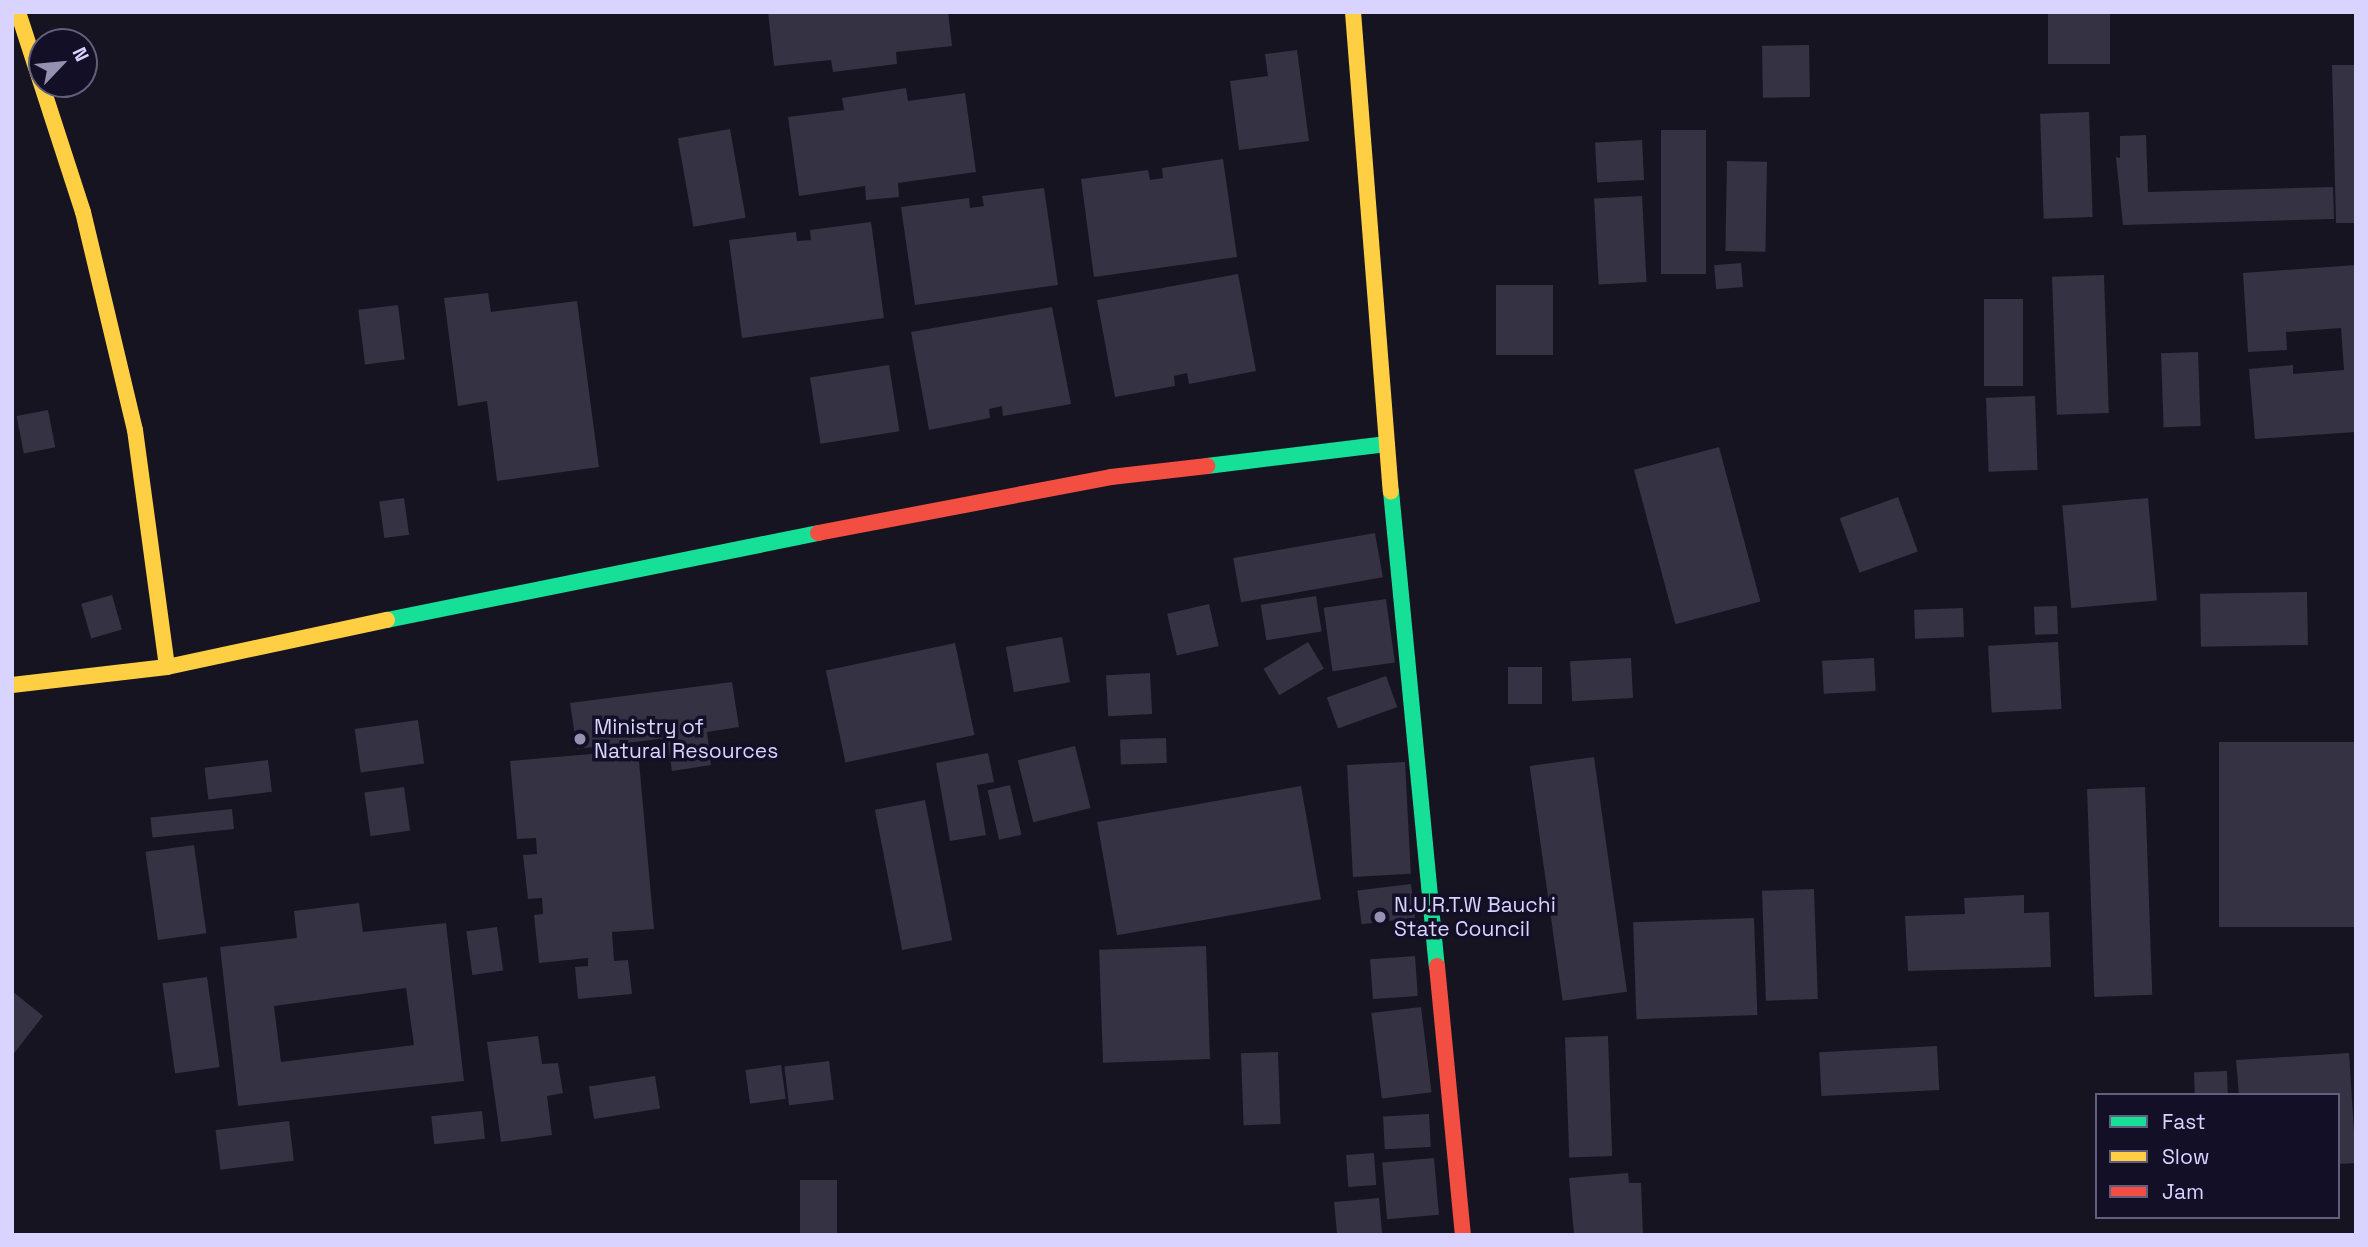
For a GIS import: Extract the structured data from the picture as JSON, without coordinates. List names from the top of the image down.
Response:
{
  "places": ["Ministry of Natural Resources", "N.U.R.T.W Bauchi State Council"],
  "legend": ["Fast", "Slow", "Jam"],
  "north": "top right"
}
